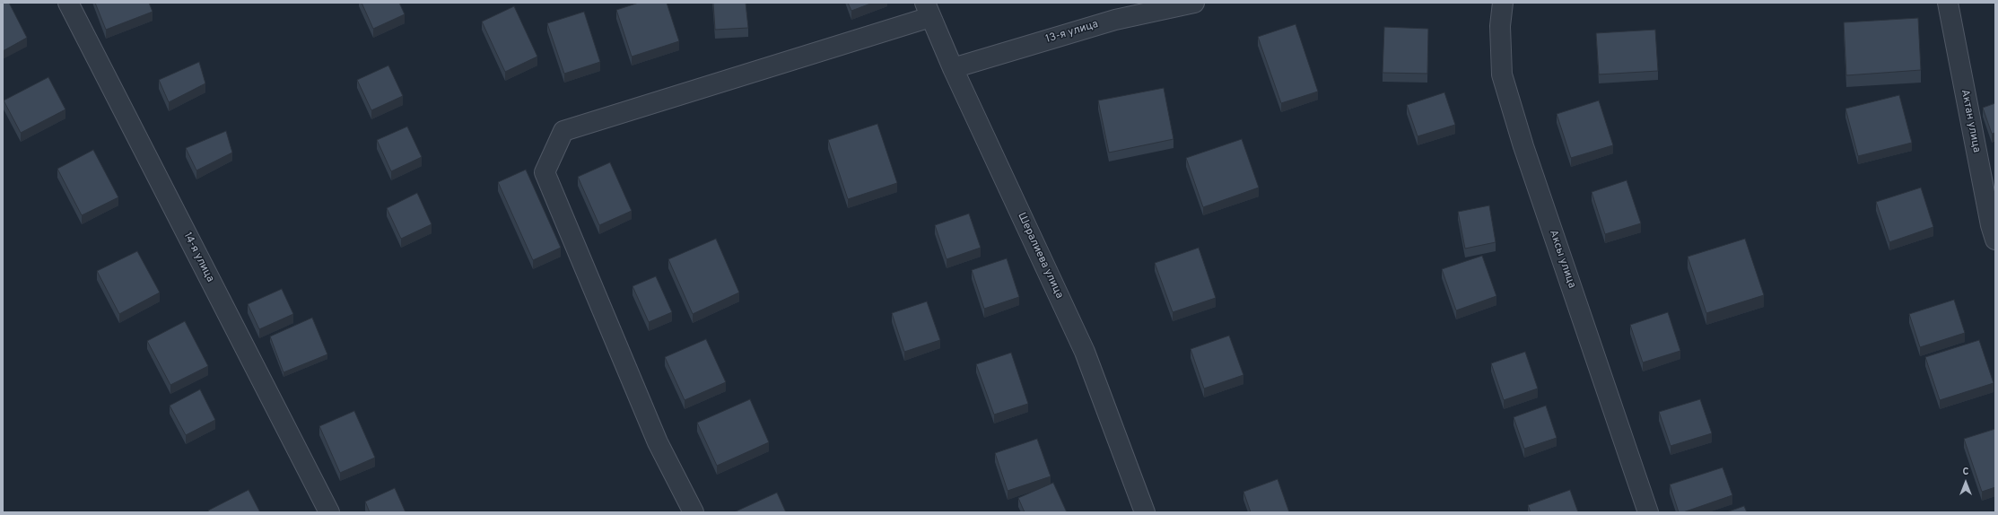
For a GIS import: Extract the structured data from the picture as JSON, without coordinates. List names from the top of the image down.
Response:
{
  "streets": {
    "street": [
      "13-я улица",
      "Актан улица",
      "Шералиева улица",
      "14-я улица",
      "Аксы улица"
    ]
  },
  "crossings": [
    ["13-я улица", "Шералиева улица"]
  ],
  "north": "top"
}
